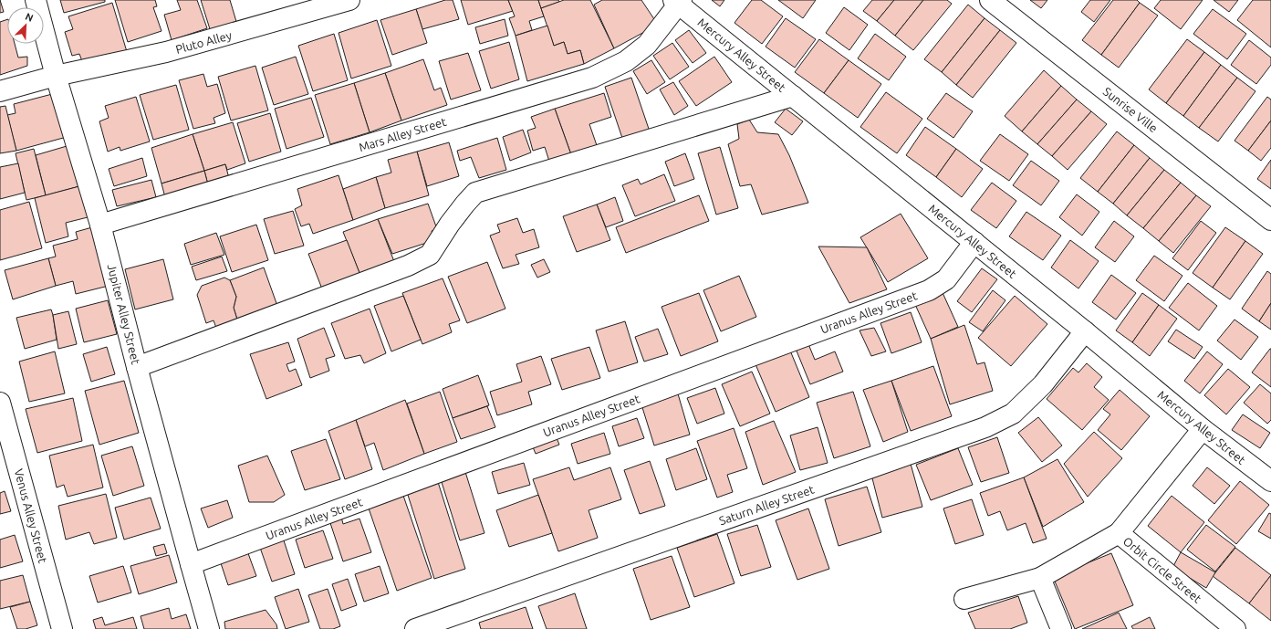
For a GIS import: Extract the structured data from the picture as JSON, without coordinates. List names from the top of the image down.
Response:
{
  "streets": {
    "street": [
      "Pluto Alley",
      "Mercury Alley Street",
      "Sunrise Ville",
      "Mars Alley Street",
      "Uranus Alley Street",
      "Jupiter Alley Street",
      "Saturn Alley Street",
      "Venus Alley Street",
      "Orbit Circle Street"
    ]
  },
  "crossings": [
    ["Pluto Alley", "Jupiter Alley Street"],
    ["Mercury Alley Street", "Mars Alley Street"],
    ["Mercury Alley Street", "Uranus Alley Street"],
    ["Mercury Alley Street", "Saturn Alley Street"],
    ["Mars Alley Street", "Jupiter Alley Street"],
    ["Uranus Alley Street", "Jupiter Alley Street"]
  ],
  "north": "top right"
}
